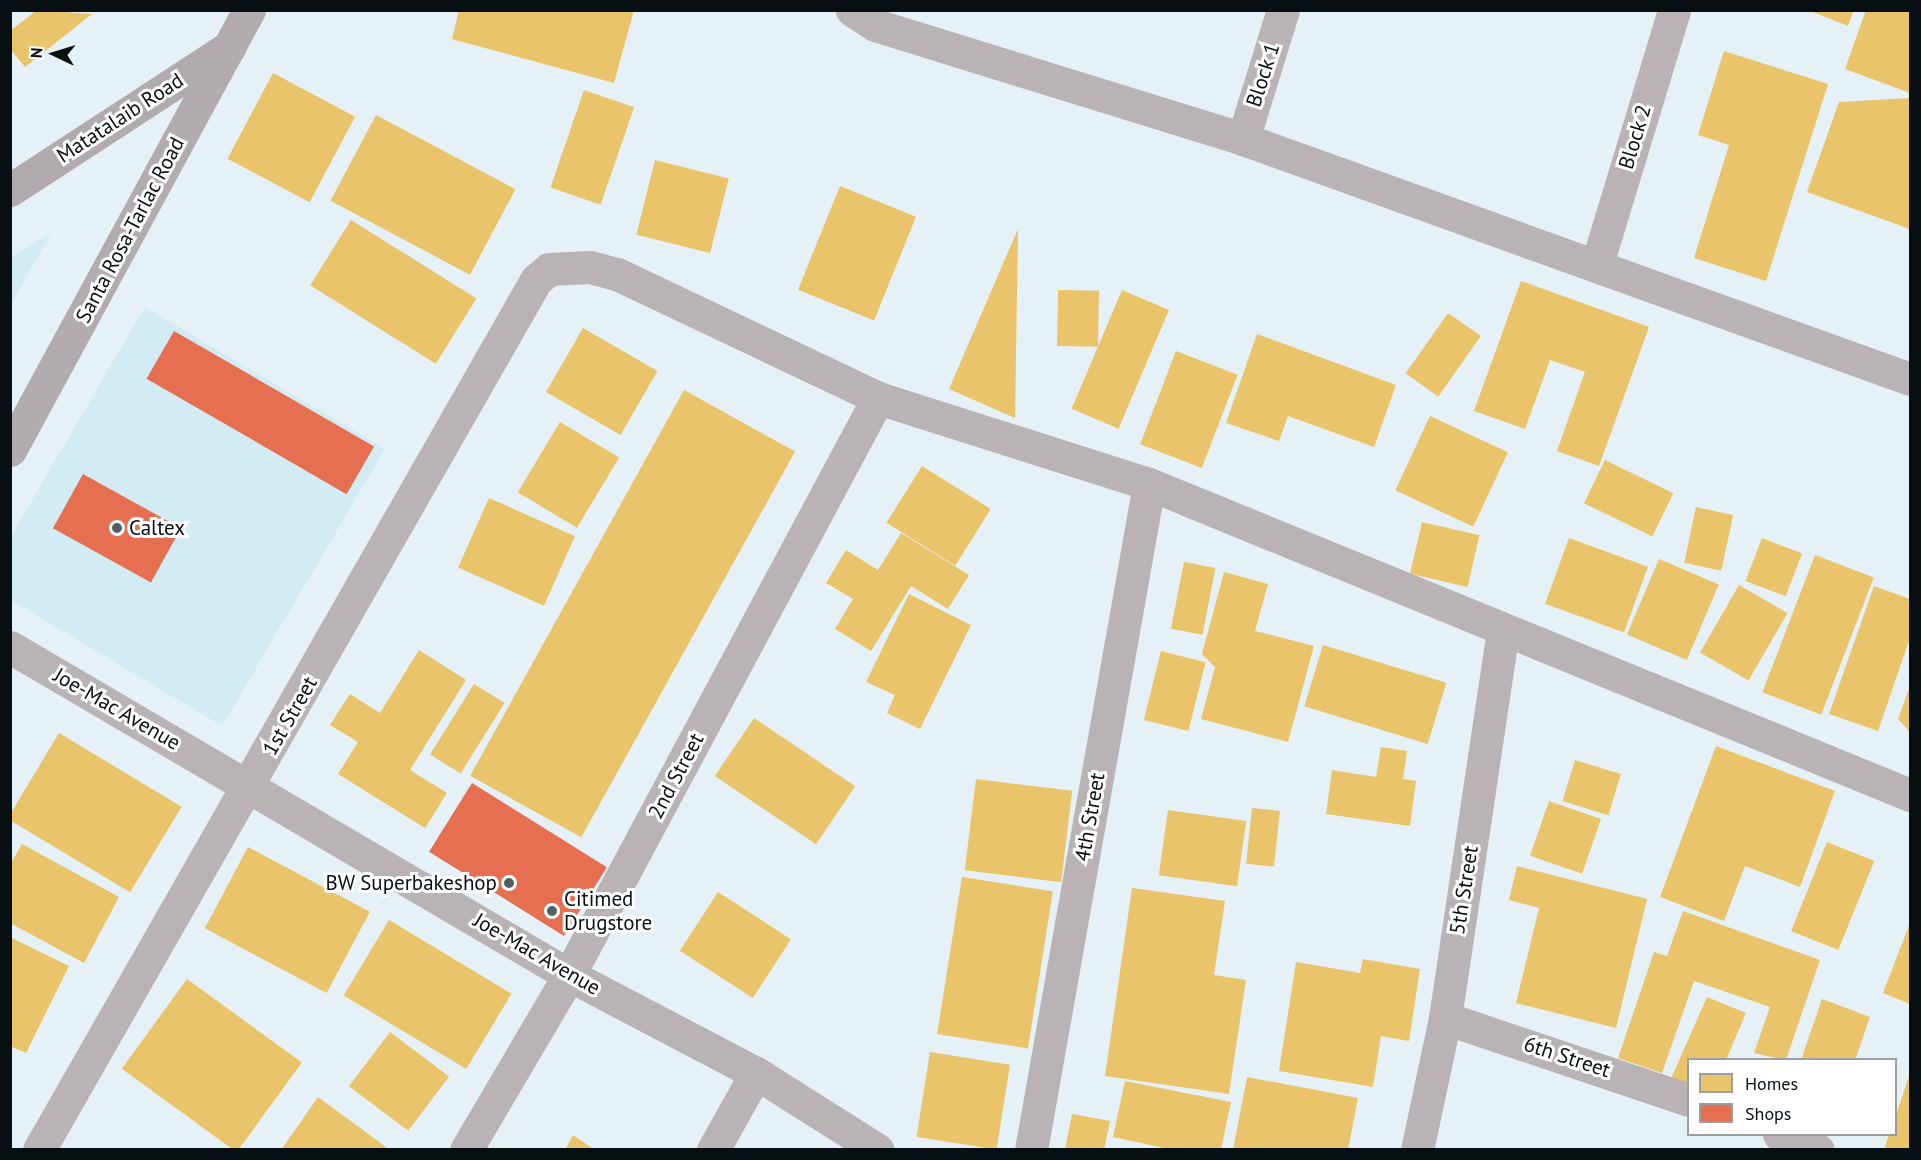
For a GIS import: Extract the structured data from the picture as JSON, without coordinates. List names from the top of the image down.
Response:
{
  "streets": {
    "highway": ["Santa Rosa-Tarlac Road"],
    "main road": ["Matatalaib Road"],
    "street": [
      "Block 1",
      "Block 2",
      "Joe-Mac Avenue",
      "1st Street",
      "2nd Street",
      "4th Street",
      "5th Street",
      "6th Street"
    ]
  },
  "crossings": [
    ["Matatalaib Road", "Santa Rosa-Tarlac Road"],
    ["Joe-Mac Avenue", "1st Street"],
    ["Joe-Mac Avenue", "2nd Street"],
    ["1st Street", "2nd Street"],
    ["5th Street", "6th Street"]
  ],
  "places": ["Caltex", "BW Superbakeshop", "Citimed Drugstore"],
  "legend": ["Homes", "Shops"],
  "north": "left"
}
